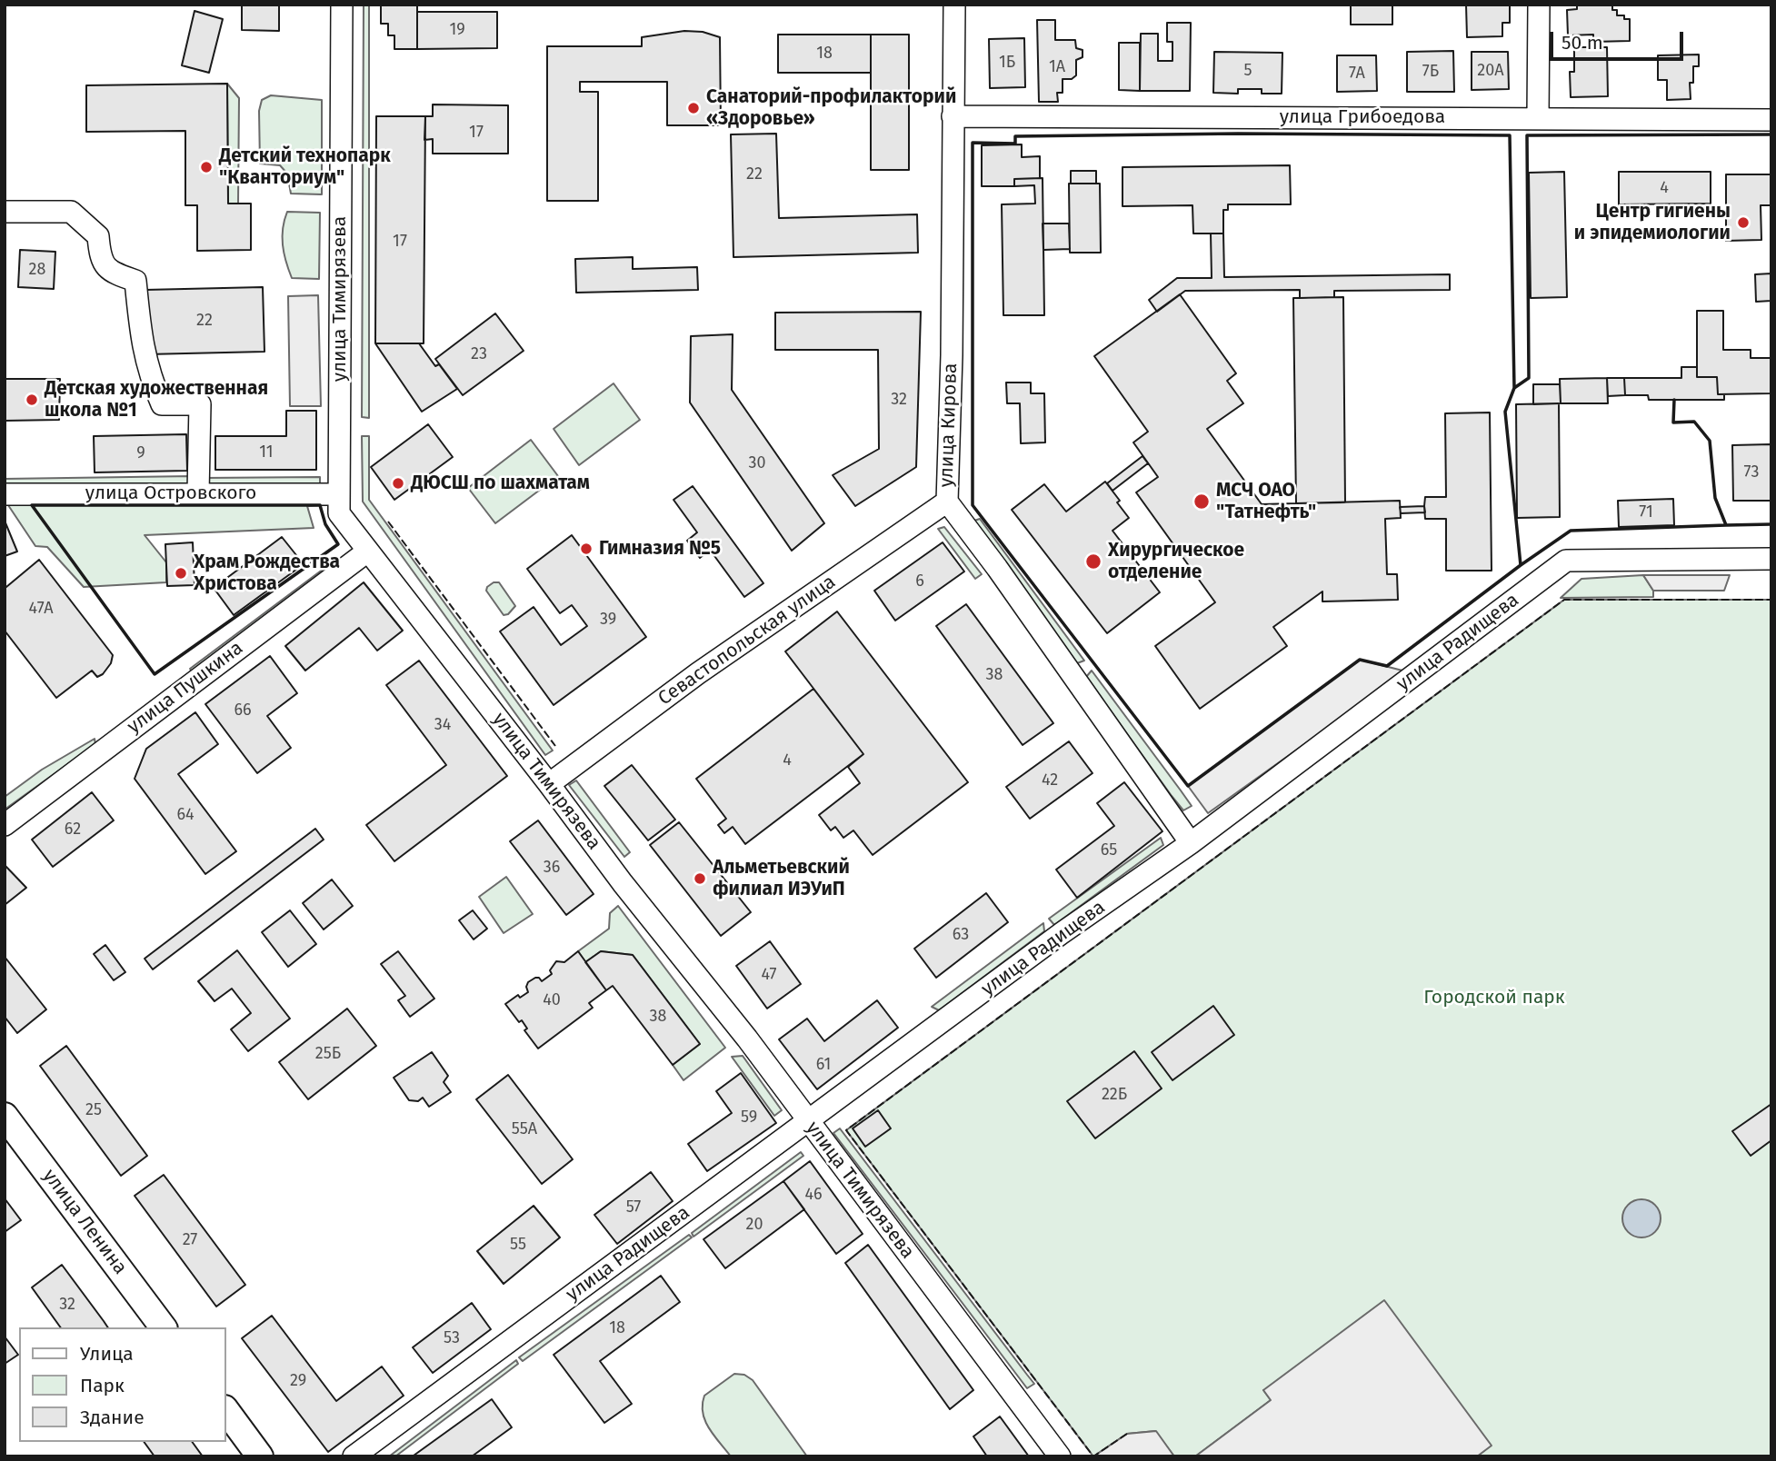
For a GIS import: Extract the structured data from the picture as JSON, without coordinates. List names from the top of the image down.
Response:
{
  "streets": {
    "main road": ["улица Ленина"],
    "street": [
      "улица Грибоедова",
      "улица Тимирязева",
      "улица Кирова",
      "улица Островского",
      "Севастопольская улица",
      "улица Радищева",
      "улица Пушкина"
    ]
  },
  "crossings": [
    ["улица Грибоедова", "улица Кирова"],
    ["улица Тимирязева", "улица Островского"],
    ["улица Тимирязева", "Севастопольская улица"],
    ["улица Тимирязева", "улица Радищева"],
    ["улица Тимирязева", "улица Пушкина"],
    ["улица Кирова", "Севастопольская улица"],
    ["улица Кирова", "улица Радищева"]
  ],
  "parks": ["Городской парк"],
  "places": [
    "Санаторий-профилакторий «Здоровье»",
    "Детский технопарк \"Кванториум\"",
    "Центр гигиены и эпидемиологии",
    "Детская художественная школа №1",
    "ДЮСШ по шахматам",
    "МСЧ ОАО \"Татнефть\"",
    "Гимназия №5",
    "Хирургическое отделение",
    "Храм Рождества Христова",
    "Альметьевский филиал ИЭУиП"
  ],
  "house_numbers": [
    "19",
    "18",
    "1Б",
    "1А",
    "5",
    "20А",
    "7Б",
    "7А",
    "17",
    "22",
    "4",
    "17",
    "28",
    "22",
    "23",
    "32",
    "11",
    "9",
    "30",
    "73",
    "71",
    "6",
    "47А",
    "39",
    "38",
    "66",
    "34",
    "4",
    "42",
    "64",
    "62",
    "65",
    "36",
    "63",
    "47",
    "40",
    "38",
    "25Б",
    "61",
    "22Б",
    "25",
    "59",
    "55А",
    "46",
    "57",
    "20",
    "27",
    "55",
    "32",
    "18",
    "53",
    "29"
  ],
  "legend": ["Улица", "Парк", "Здание"],
  "scale_bar": "50 m"
}
